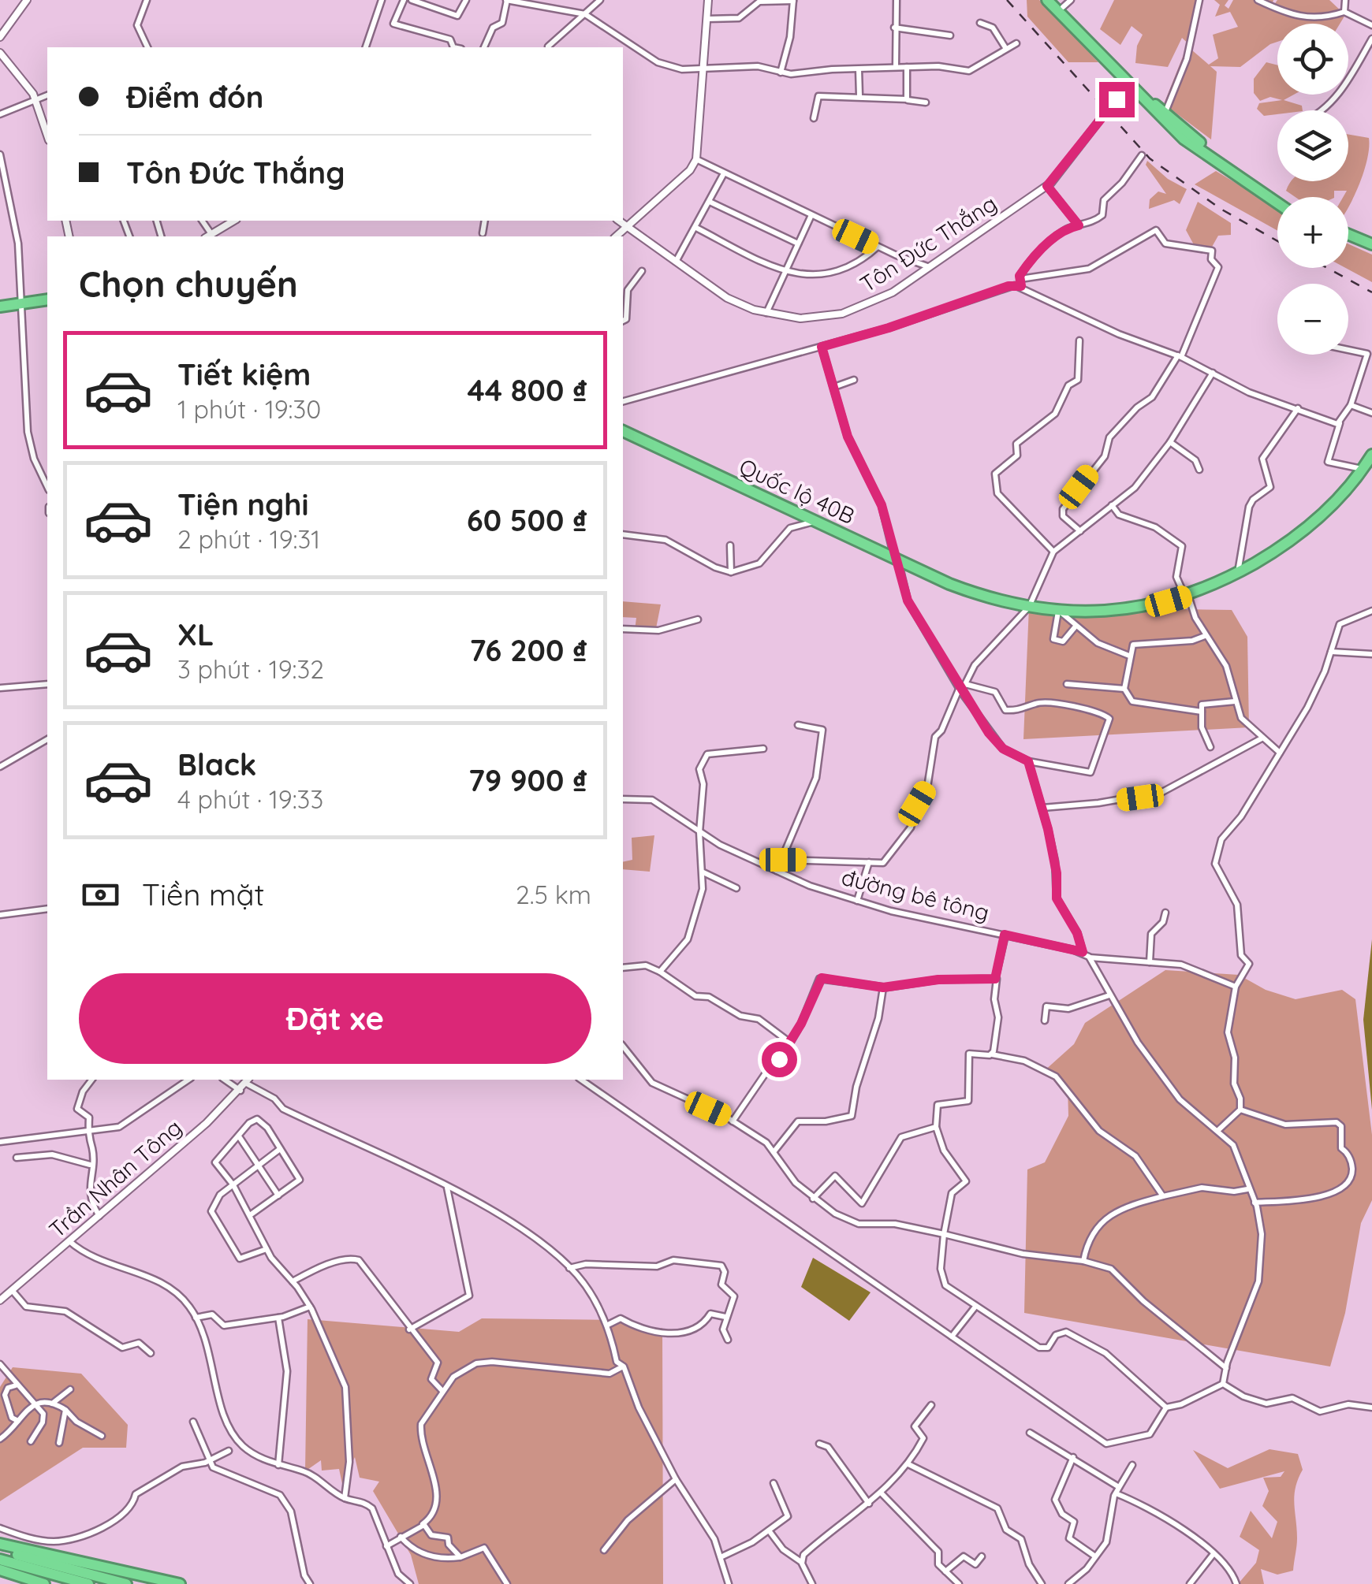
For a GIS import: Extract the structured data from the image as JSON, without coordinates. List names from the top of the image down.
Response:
{
  "streets": {
    "highway": ["Quốc lộ 40B"],
    "street": ["Tôn Đức Thắng", "đường bê tông", "Trần Nhân Tông"]
  },
  "page": {
    "map_buttons": ["+", "−"],
    "banner": ["Điểm đón", "Tôn Đức Thắng"],
    "heading": "Chọn chuyến",
    "list": [
      {
        "name": "Tiết kiệm",
        "note": "1 phút · 19:30",
        "value": "44 800 ₫"
      },
      {
        "name": "Tiện nghi",
        "note": "2 phút · 19:31",
        "value": "60 500 ₫"
      },
      {
        "name": "XL",
        "note": "3 phút · 19:32",
        "value": "76 200 ₫"
      },
      {
        "name": "Black",
        "note": "4 phút · 19:33",
        "value": "79 900 ₫"
      }
    ],
    "pay": ["Tiền mặt", "2.5 km"],
    "buttons": "Đặt xe"
  }
}
